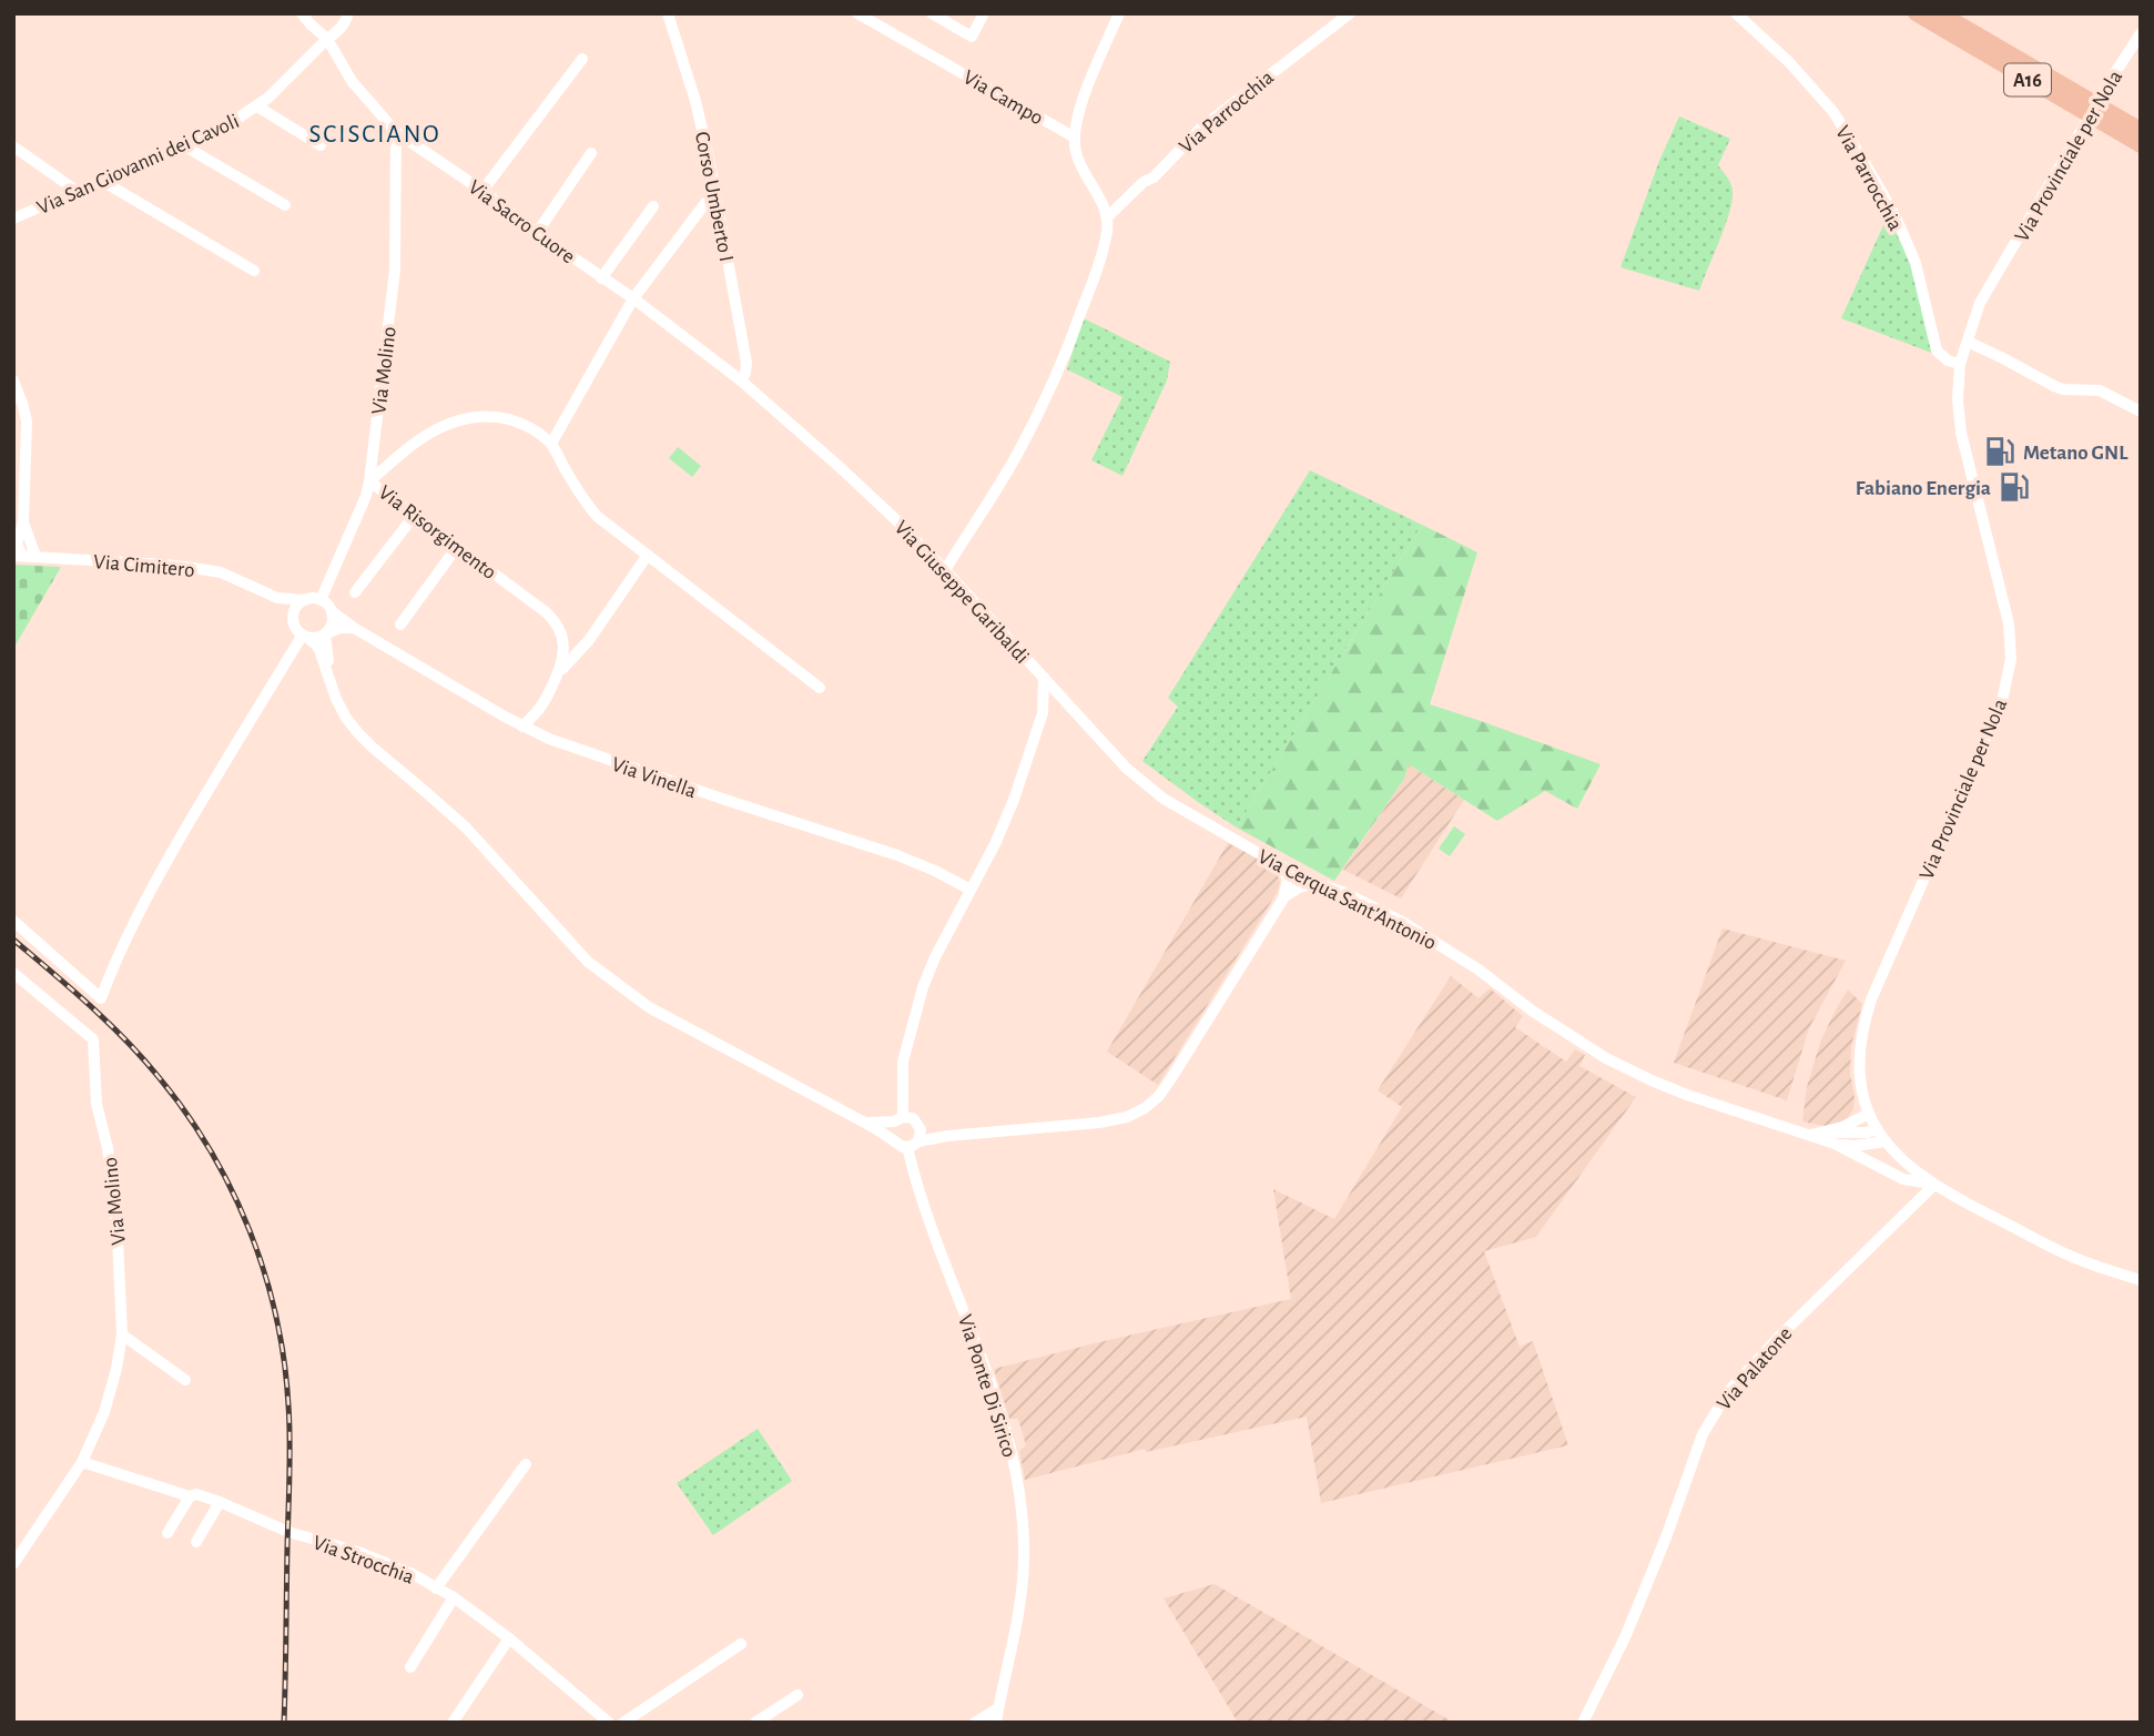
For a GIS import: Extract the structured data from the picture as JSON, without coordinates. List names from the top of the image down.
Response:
{
  "streets": {
    "highway": ["A16"],
    "street": [
      "Via Campo",
      "Via Parrocchia",
      "Via Provinciale per Nola",
      "Via San Giovanni dei Cavoli",
      "Corso Umberto I",
      "Via Sacro Cuore",
      "Via Molino",
      "Via Risorgimento",
      "Via Cimitero",
      "Via Giuseppe Garibaldi",
      "Via Vinella",
      "Via Cerqua Sant'Antonio",
      "Via Palatone",
      "Via Ponte Di Sirico",
      "Via Strocchia"
    ]
  },
  "crossings": [
    ["Via Parrocchia", "Via Provinciale per Nola"],
    ["Via Provinciale per Nola", "Via Cerqua Sant'Antonio"],
    ["Via Provinciale per Nola", "Via Palatone"],
    ["Via San Giovanni dei Cavoli", "Via Sacro Cuore"],
    ["Corso Umberto I", "Via Sacro Cuore"],
    ["Corso Umberto I", "Via Giuseppe Garibaldi"],
    ["Via Sacro Cuore", "Via Molino"],
    ["Via Sacro Cuore", "Via Giuseppe Garibaldi"],
    ["Via Molino", "Via Risorgimento"],
    ["Via Molino", "Via Vinella"],
    ["Via Molino", "Via Strocchia"],
    ["Via Giuseppe Garibaldi", "Via Vinella"],
    ["Via Giuseppe Garibaldi", "Via Cerqua Sant'Antonio"],
    ["Via Giuseppe Garibaldi", "Via Ponte Di Sirico"],
    ["Via Cerqua Sant'Antonio", "Via Palatone"]
  ],
  "districts": ["SCISCIANO"],
  "places": {
    "fuel station": ["Metano GNL", "Fabiano Energia"]
  }
}
